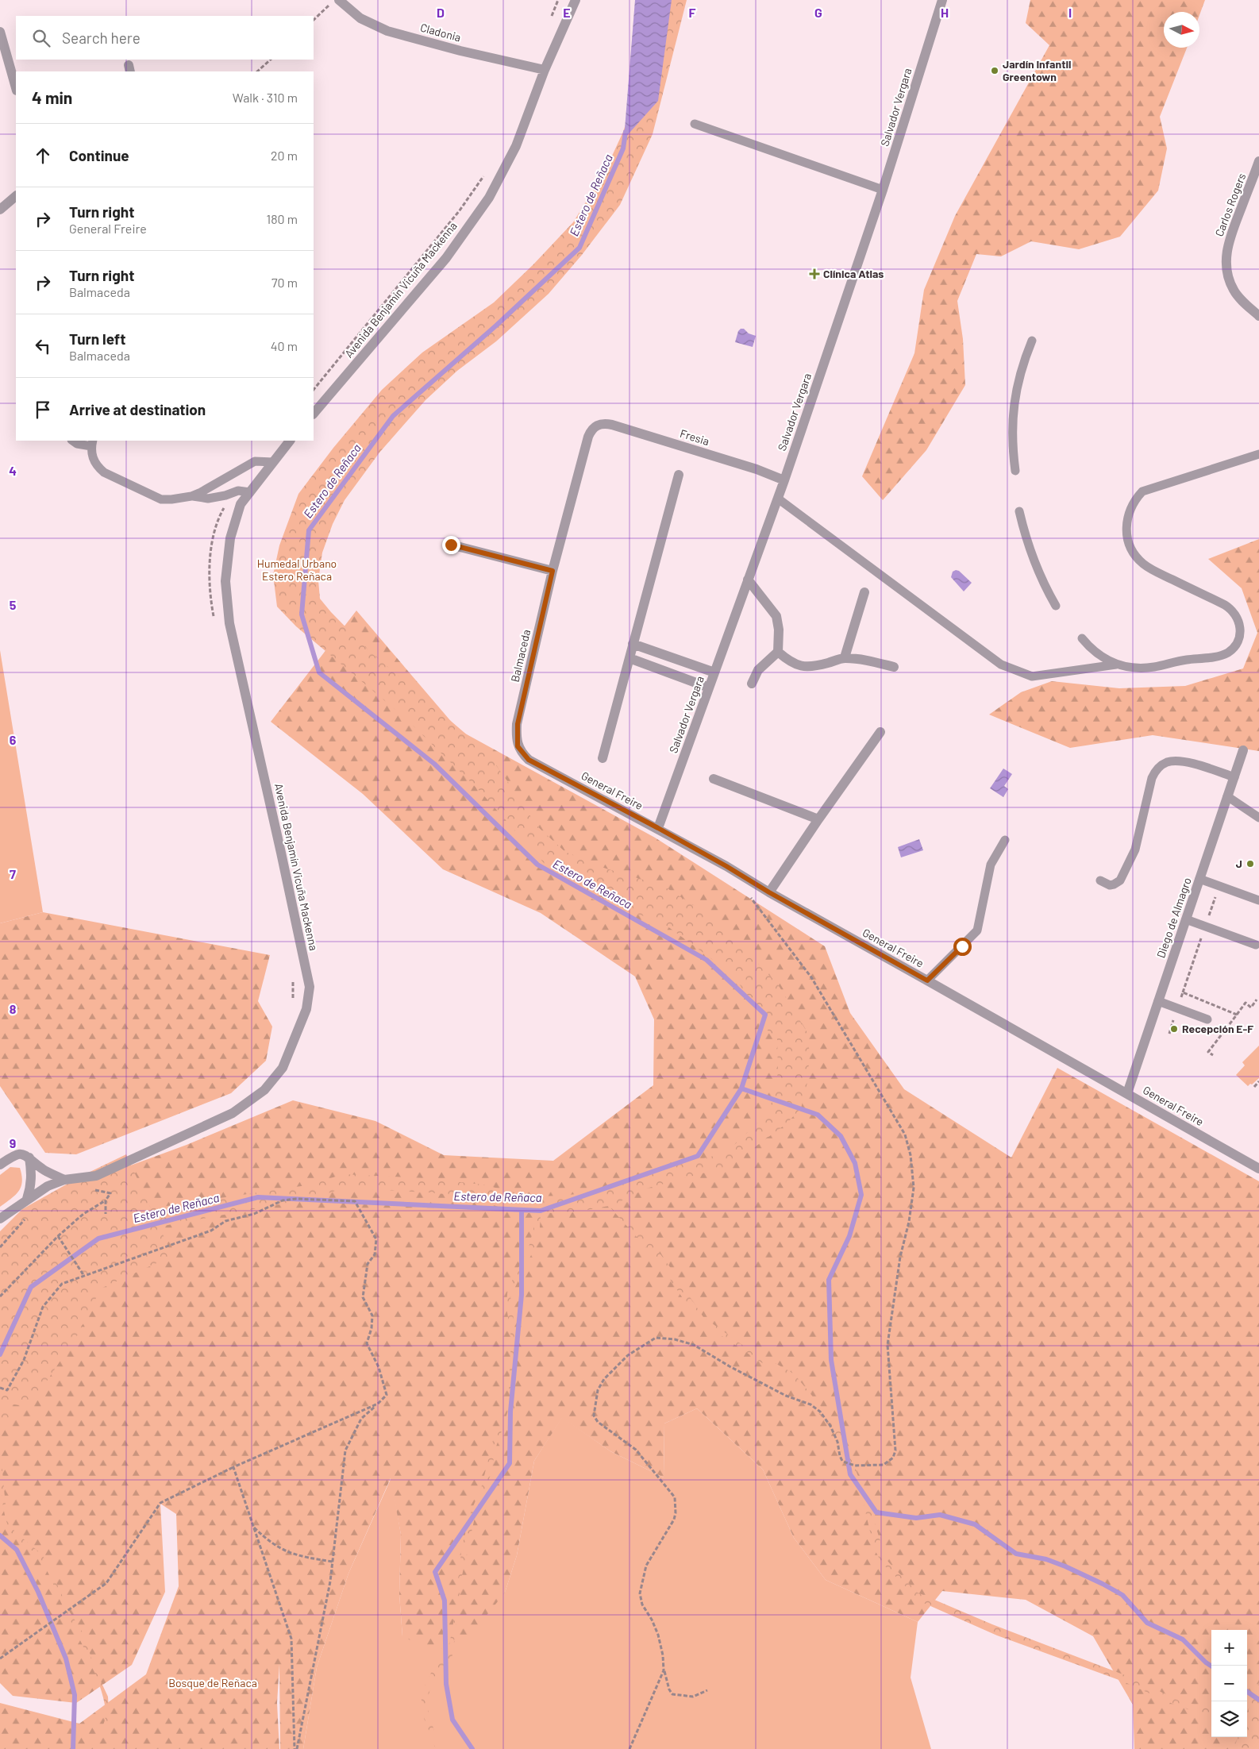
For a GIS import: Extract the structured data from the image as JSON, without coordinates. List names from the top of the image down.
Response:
{
  "streets": {
    "street": [
      "Cladonia",
      "Salvador Vergara",
      "Carlos Rogers",
      "Avenida Benjamín Vicuña Mackenna",
      "Fresia",
      "Balmaceda",
      "General Freire",
      "Diego de Almagro"
    ]
  },
  "crossings": [
    ["Cladonia", "Avenida Benjamín Vicuña Mackenna"],
    ["Salvador Vergara", "Fresia"],
    ["Salvador Vergara", "General Freire"],
    ["Fresia", "Balmaceda"],
    ["Balmaceda", "General Freire"],
    ["General Freire", "Diego de Almagro"]
  ],
  "water": ["Estero de Reñaca"],
  "parks": ["Humedal Urbano Estero Reñaca", "Bosque de Reñaca"],
  "places": {
    "other": ["Jardín Infantil Greentown", "J", "Recepción E-F"],
    "health": ["Clínica Atlas"]
  },
  "north": "right",
  "page": {
    "search": "Search here",
    "heading": ["4 min", "Walk · 310 m"],
    "list": [
      ["Continue", "20 m"],
      ["Turn right", "General Freire", "180 m"],
      ["Turn right", "Balmaceda", "70 m"],
      ["Turn left", "Balmaceda", "40 m"],
      "Arrive at destination"
    ],
    "map_buttons": ["+", "−"]
  },
  "grid": {
    "columns": [
      "D",
      "E",
      "F",
      "G",
      "H",
      "I"
    ],
    "rows": [
      "4",
      "5",
      "6",
      "7",
      "8",
      "9"
    ]
  }
}
